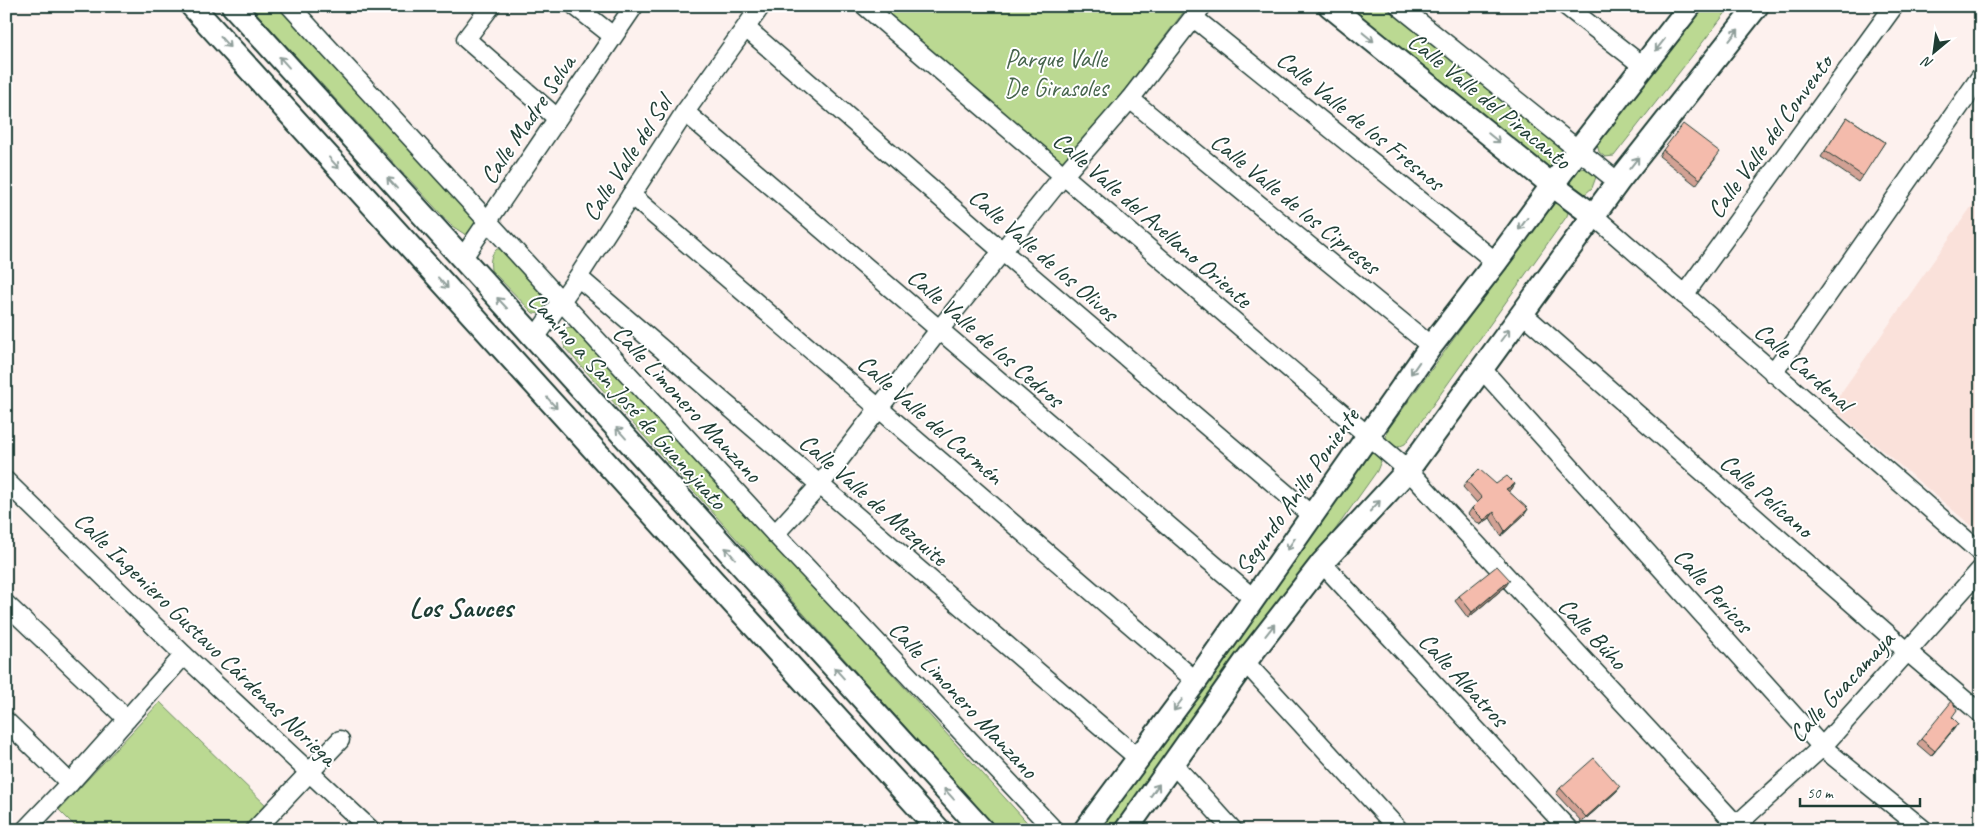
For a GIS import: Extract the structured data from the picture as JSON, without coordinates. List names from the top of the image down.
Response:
{
  "streets": {
    "main road": ["Calle Valle del Piracanto", "Camino a San José de Guanajuato", "Segundo Anillo Poniente"],
    "street": [
      "Calle Madre Selva",
      "Calle Valle de los Fresnos",
      "Calle Valle del Convento",
      "Calle Valle del Sol",
      "Calle Valle de los Cipreses",
      "Calle Valle del Avellano Oriente",
      "Calle Valle de los Olivos",
      "Calle Valle de los Cedros",
      "Calle Cardenal",
      "Calle Limonero Manzano",
      "Calle Valle del Carmén",
      "Calle Pelícano",
      "Calle Valle de Mezquite",
      "Calle Pericos",
      "Calle Búho",
      "Calle Ingeniero Gustavo Cárdenas Noriega",
      "Calle Albatros",
      "Calle Guacamaya"
    ]
  },
  "crossings": [
    ["Calle Valle del Piracanto", "Calle Cardenal"],
    ["Calle Valle del Piracanto", "Segundo Anillo Poniente"],
    ["Calle Madre Selva", "Camino a San José de Guanajuato"],
    ["Calle Madre Selva", "Calle Limonero Manzano"],
    ["Calle Valle de los Fresnos", "Segundo Anillo Poniente"],
    ["Calle Valle del Convento", "Calle Cardenal"],
    ["Calle Valle del Sol", "Calle Valle de los Olivos"],
    ["Calle Valle del Sol", "Calle Valle de los Cedros"],
    ["Calle Valle del Sol", "Camino a San José de Guanajuato"],
    ["Calle Valle del Sol", "Calle Limonero Manzano"],
    ["Calle Valle del Sol", "Calle Valle del Carmén"],
    ["Calle Valle del Sol", "Calle Valle de Mezquite"],
    ["Calle Valle de los Cipreses", "Segundo Anillo Poniente"],
    ["Calle Valle del Avellano Oriente", "Segundo Anillo Poniente"],
    ["Calle Valle del Avellano Oriente", "Calle Búho"],
    ["Calle Valle de los Olivos", "Segundo Anillo Poniente"],
    ["Calle Valle de los Cedros", "Segundo Anillo Poniente"],
    ["Calle Valle del Carmén", "Segundo Anillo Poniente"],
    ["Segundo Anillo Poniente", "Calle Valle de Mezquite"],
    ["Calle Pelícano", "Calle Guacamaya"],
    ["Calle Pericos", "Calle Guacamaya"],
    ["Calle Búho", "Calle Guacamaya"]
  ],
  "one_way": ["Calle Valle del Piracanto"],
  "districts": ["Los Sauces"],
  "parks": ["Parque Valle De Girasoles"],
  "scale_bar": "50 m",
  "north": "bottom left"
}
